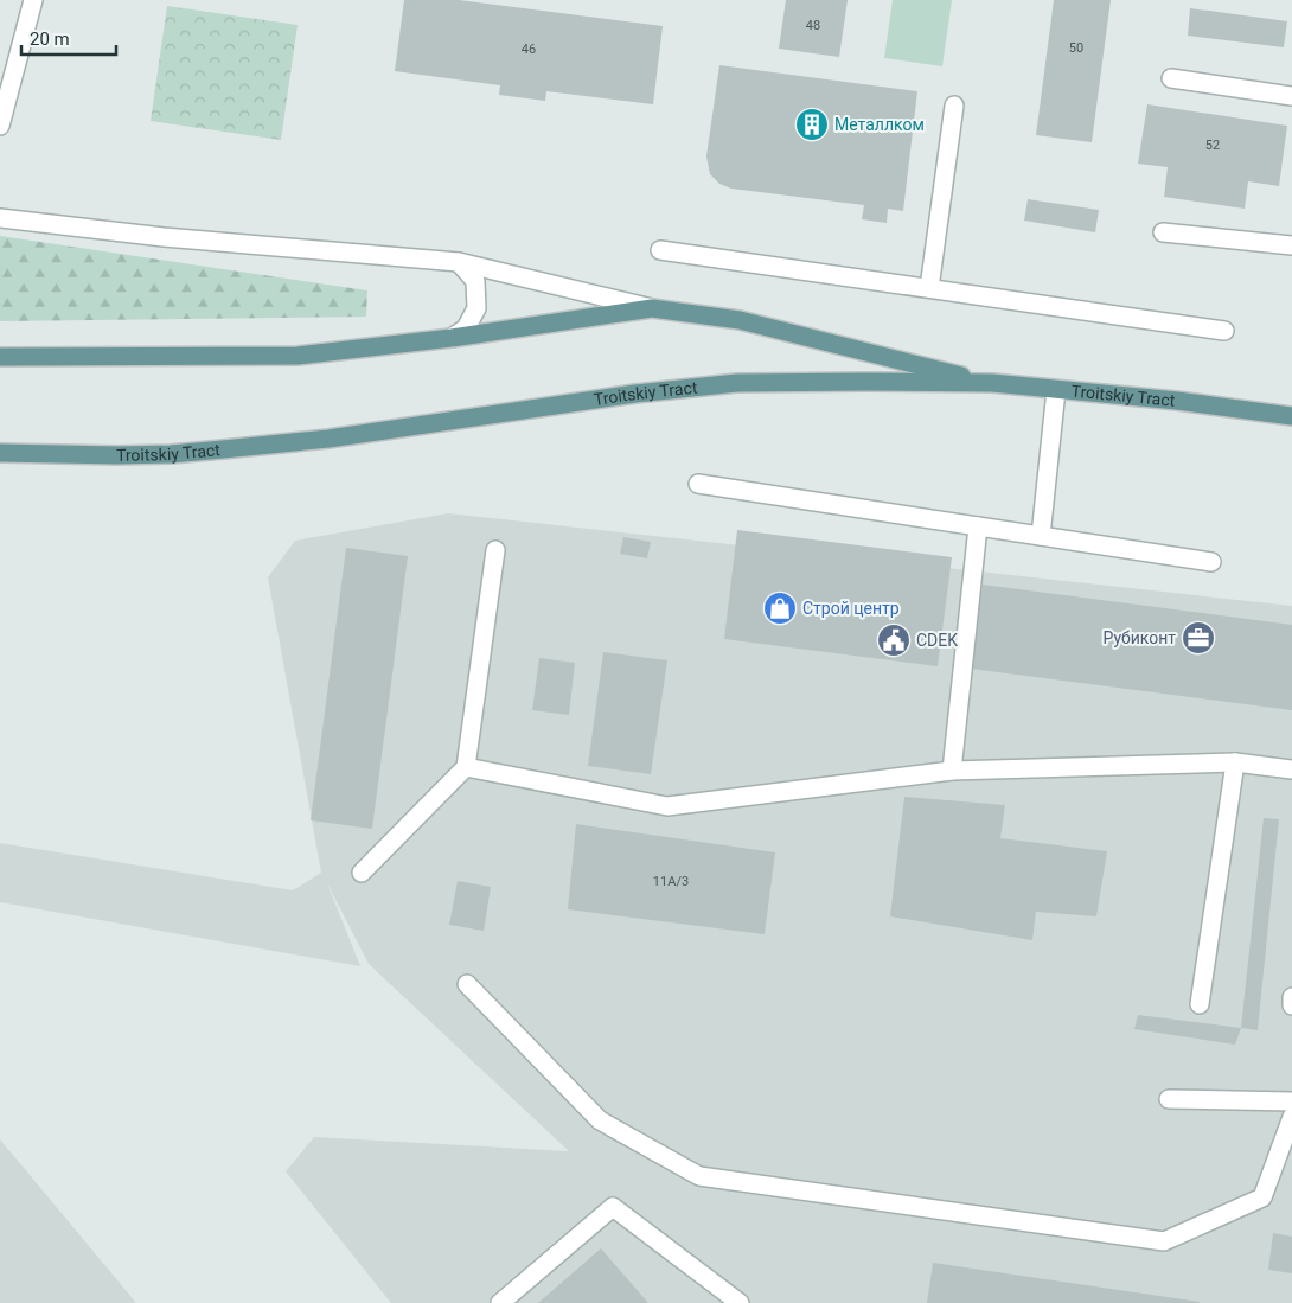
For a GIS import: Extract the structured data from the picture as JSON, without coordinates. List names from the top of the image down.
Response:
{
  "streets": {
    "main road": ["Troitskiy Tract"]
  },
  "places": {
    "building": ["Металлком"],
    "shop": ["Строй центр"],
    "office": ["Рубиконт"],
    "public building": ["CDEK"]
  },
  "house_numbers": [
    "48",
    "50",
    "46",
    "52",
    "11А/3"
  ],
  "scale_bar": "20 m"
}
